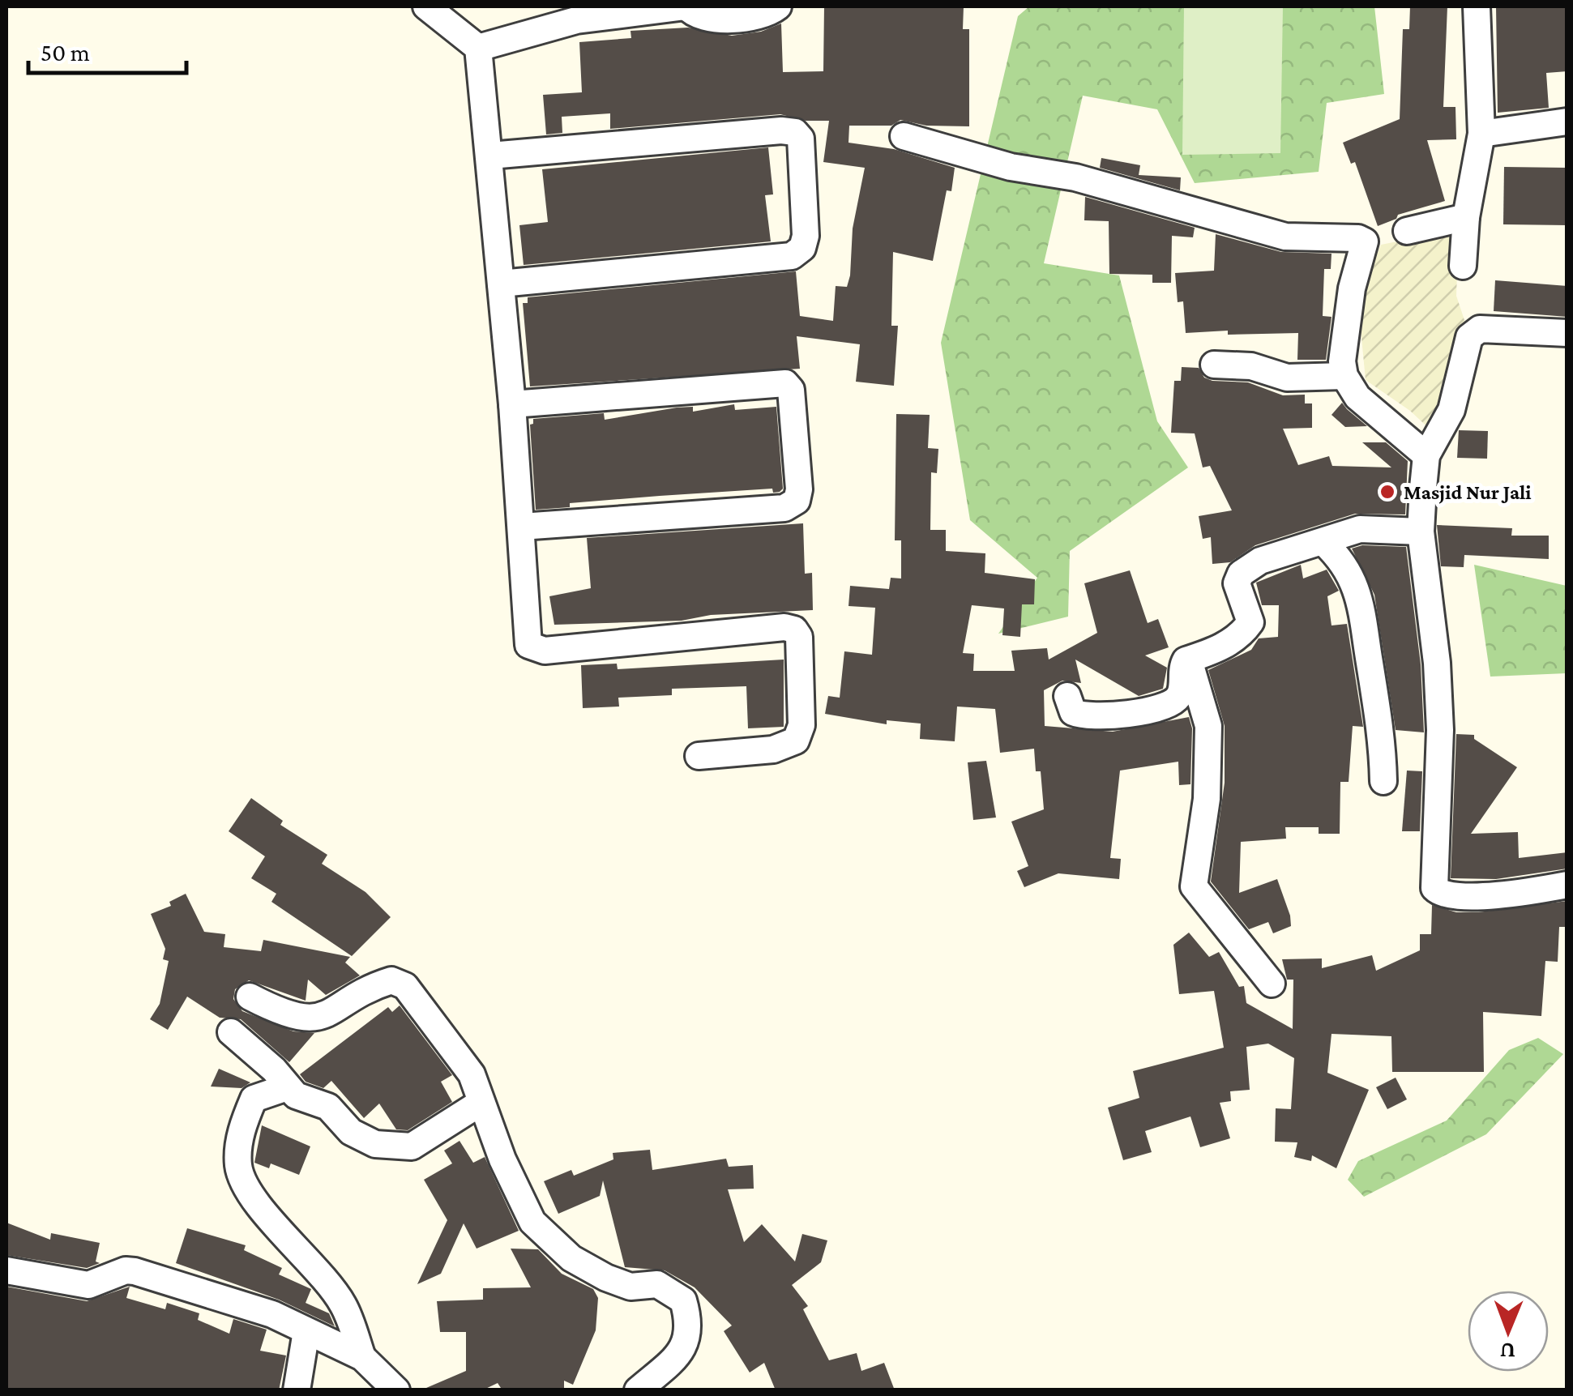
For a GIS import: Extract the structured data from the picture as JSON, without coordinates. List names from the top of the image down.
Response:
{
  "places": ["Masjid Nur Jali"],
  "scale_bar": "50 m",
  "north": "bottom"
}
